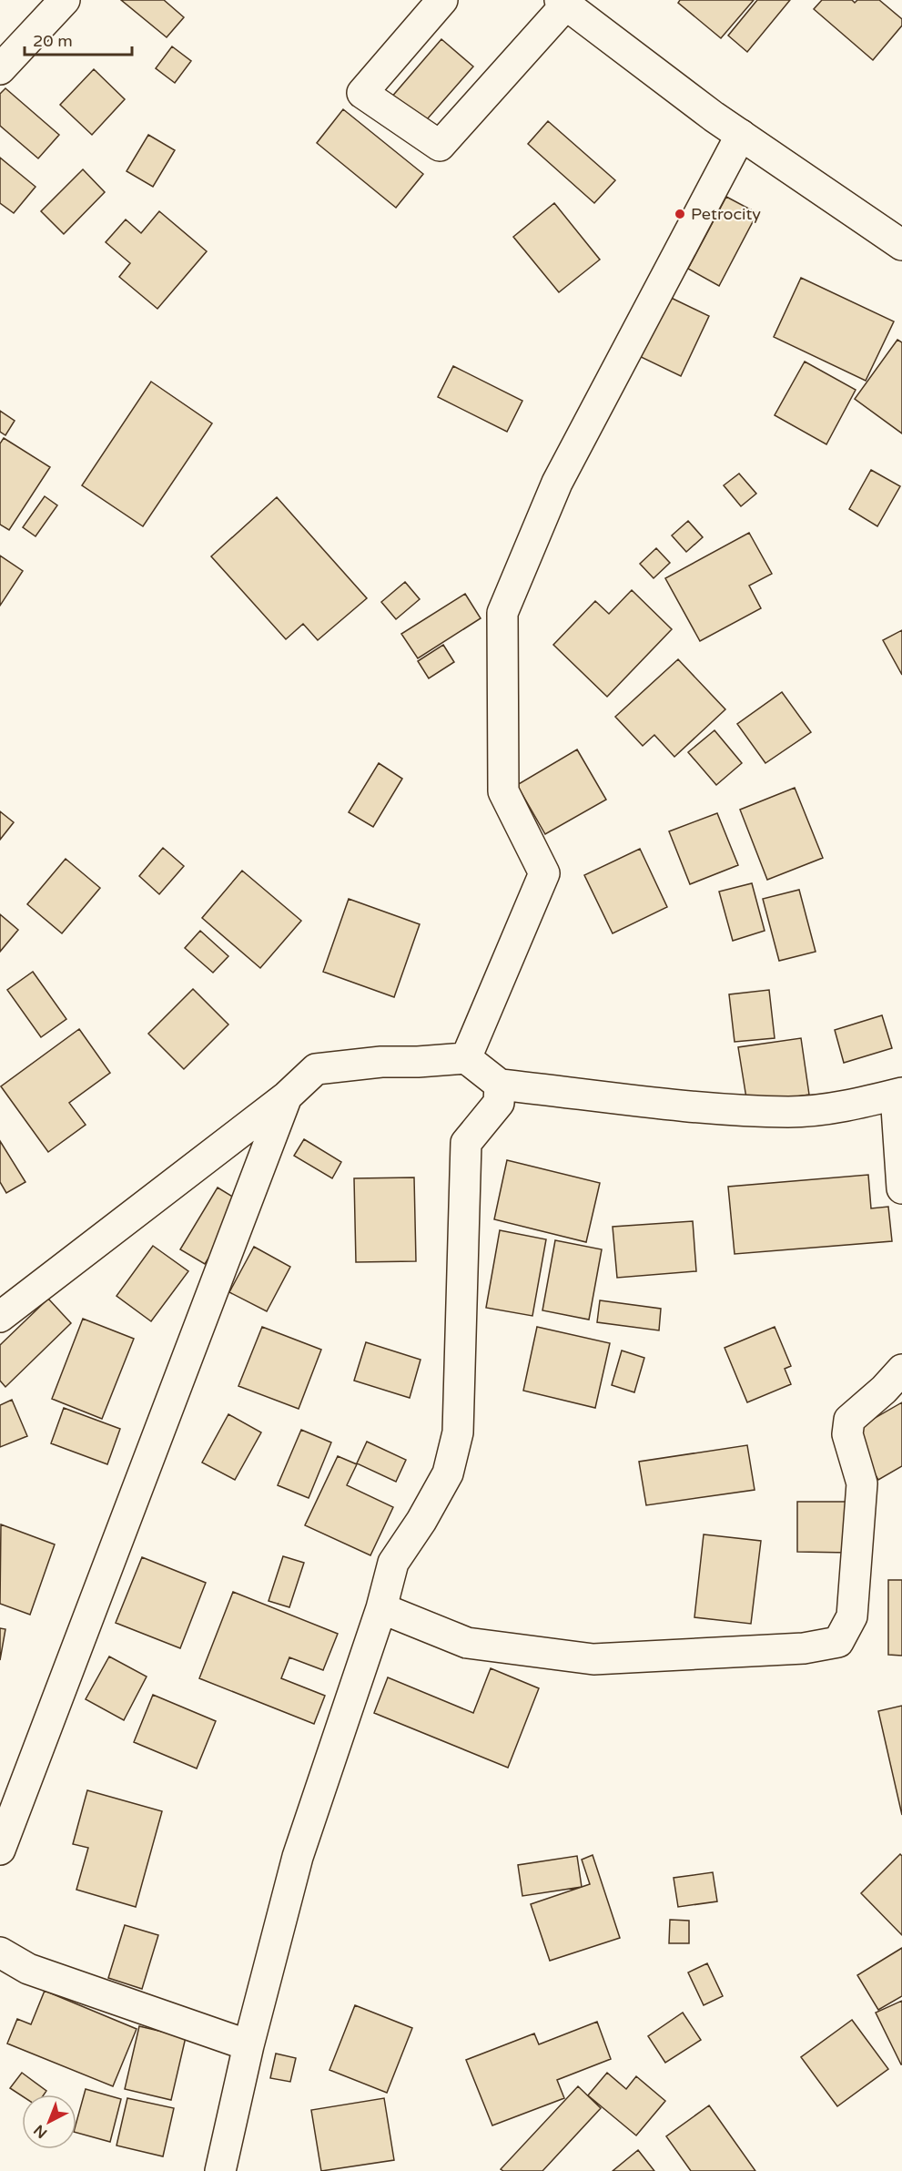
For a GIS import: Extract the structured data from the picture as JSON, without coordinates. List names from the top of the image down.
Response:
{
  "places": ["Petrocity"],
  "scale_bar": "20 m",
  "north": "bottom left"
}
